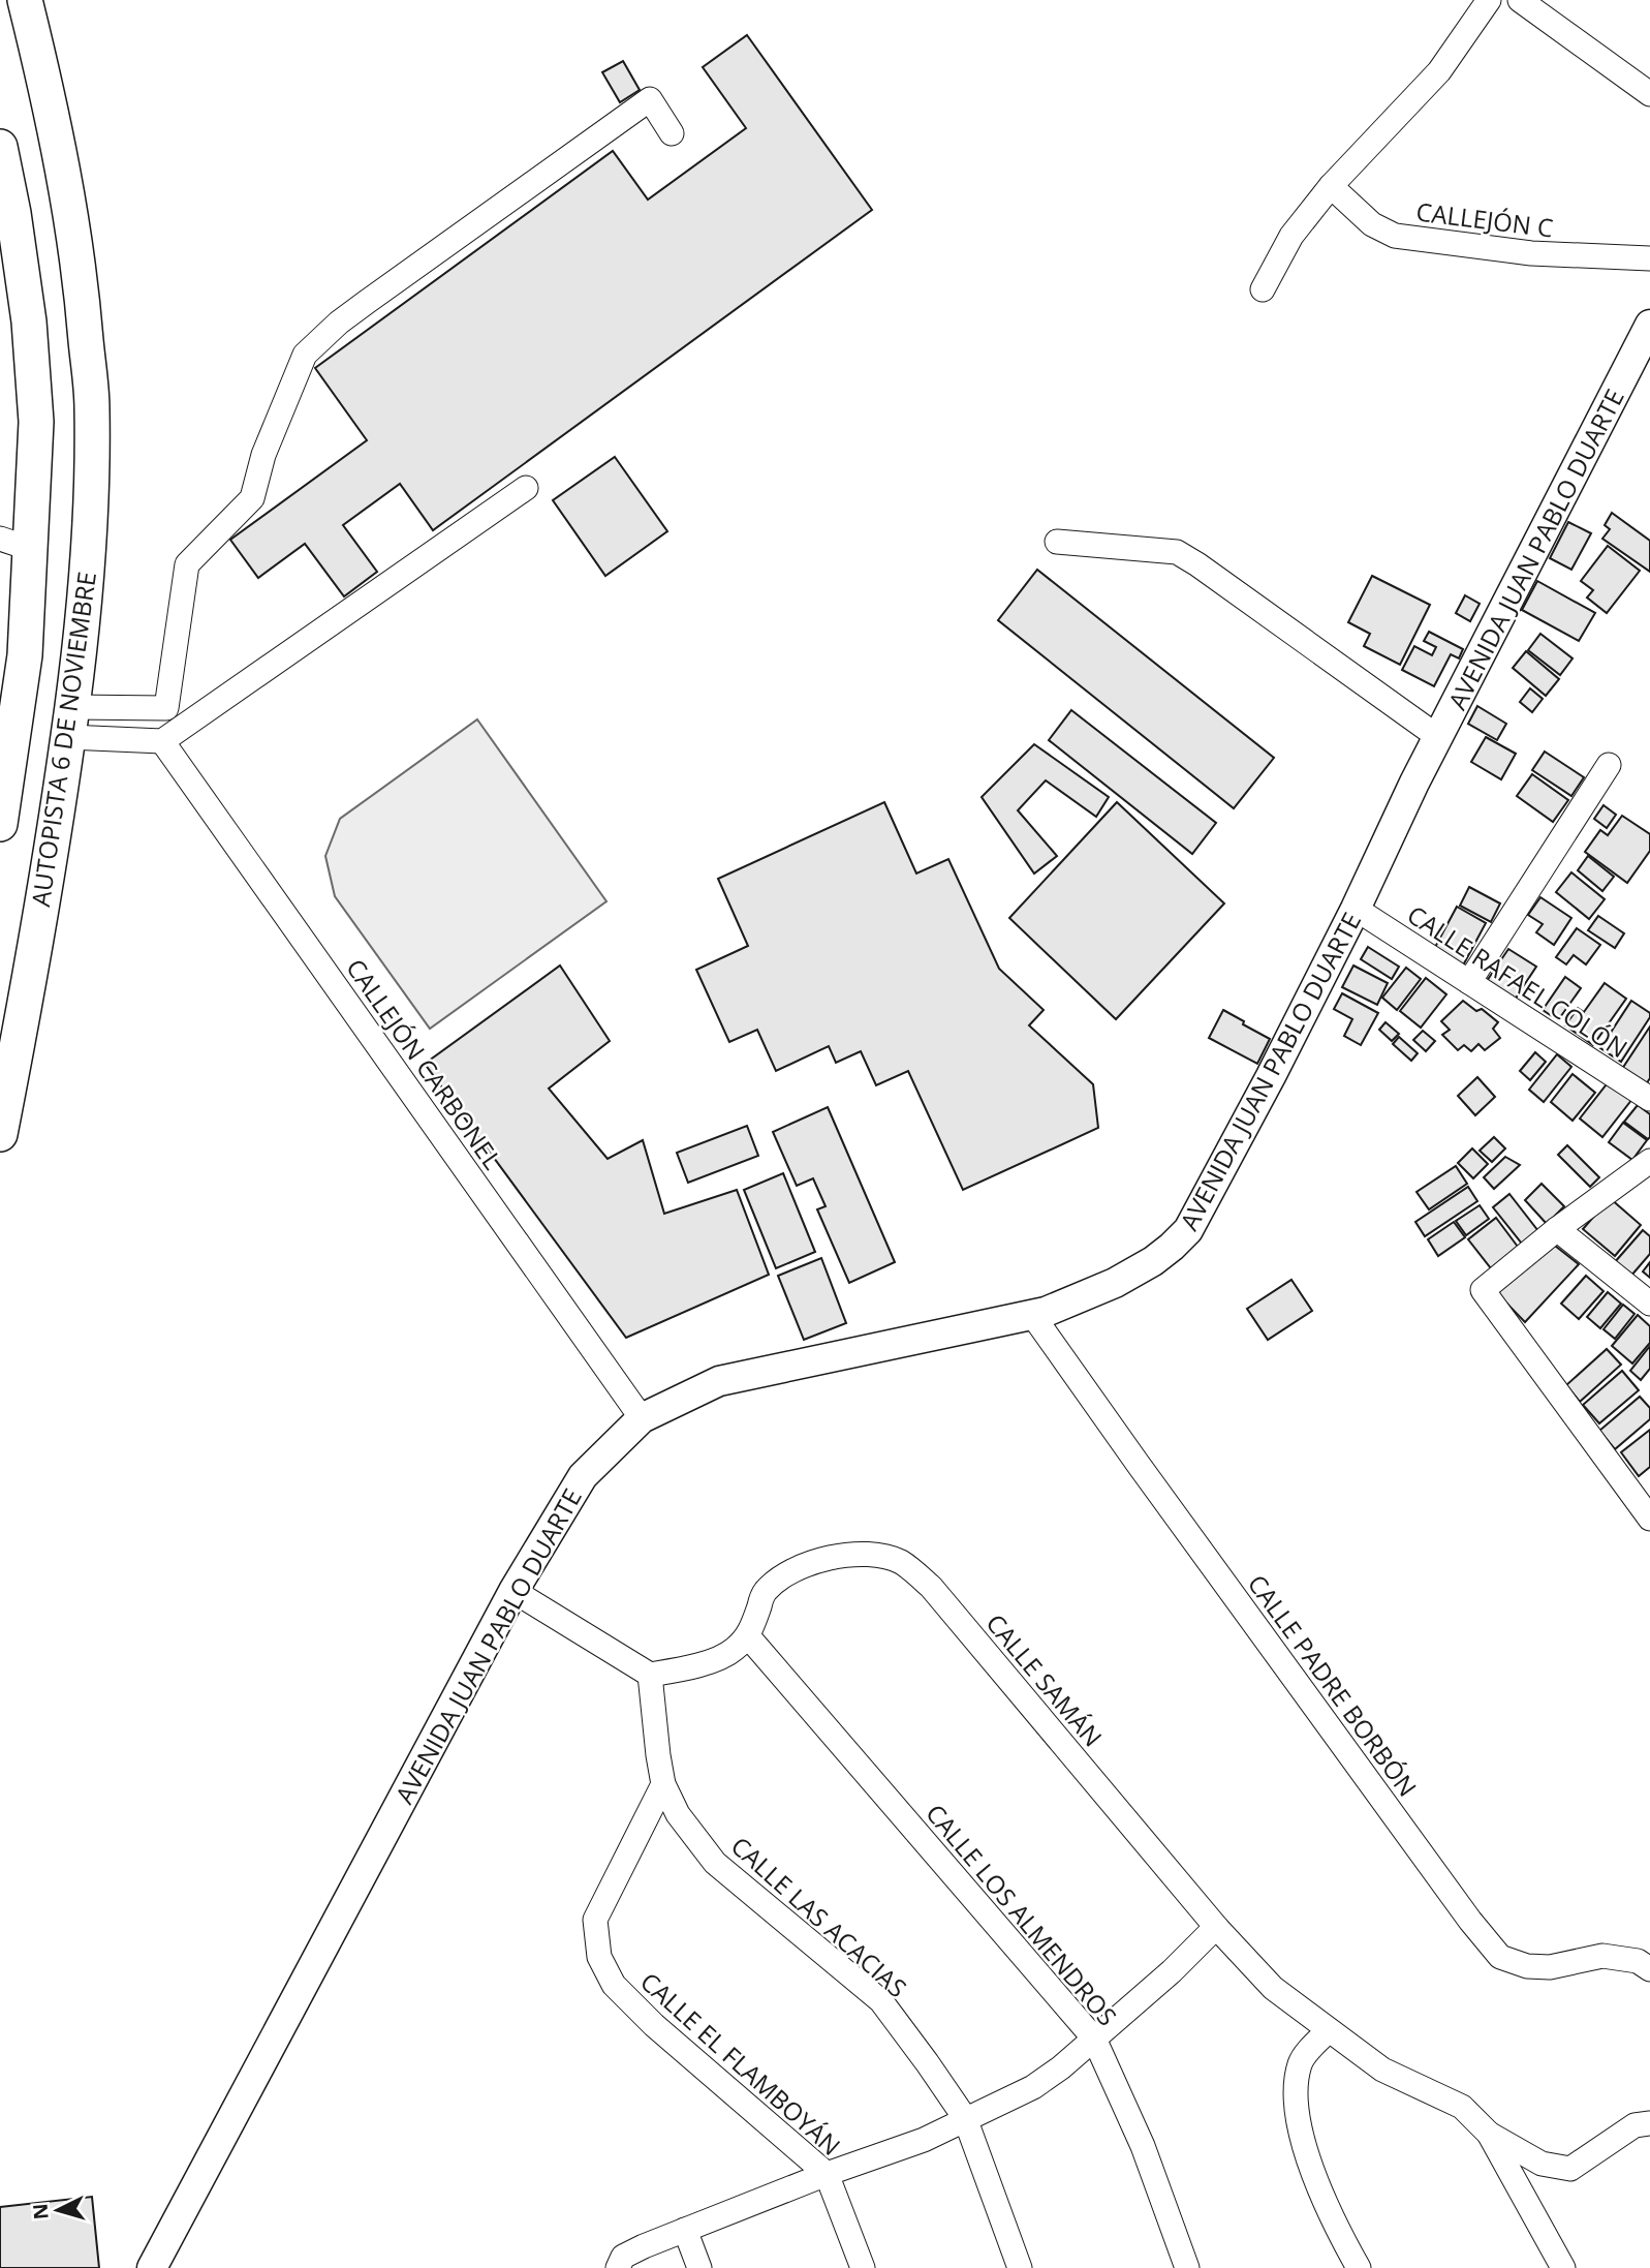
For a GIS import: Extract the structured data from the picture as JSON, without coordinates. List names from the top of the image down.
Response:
{
  "streets": {
    "highway": ["AUTOPISTA 6 DE NOVIEMBRE"],
    "main road": ["AVENIDA JUAN PABLO DUARTE"],
    "street": [
      "CALLEJÓN C",
      "CALLE RAFAEL COLÓN",
      "CALLEJÓN CARBONEL",
      "CALLE SAMÁN",
      "CALLE PADRE BORBÓN",
      "CALLE LOS ALMENDROS",
      "CALLE LAS ACACIAS",
      "CALLE EL FLAMBOYÁN"
    ]
  },
  "crossings": [
    ["AVENIDA JUAN PABLO DUARTE", "CALLE RAFAEL COLÓN"],
    ["AVENIDA JUAN PABLO DUARTE", "CALLEJÓN CARBONEL"],
    ["AVENIDA JUAN PABLO DUARTE", "CALLE PADRE BORBÓN"],
    ["CALLE SAMÁN", "CALLE LOS ALMENDROS"],
    ["CALLE LAS ACACIAS", "CALLE EL FLAMBOYÁN"]
  ],
  "north": "left"
}
